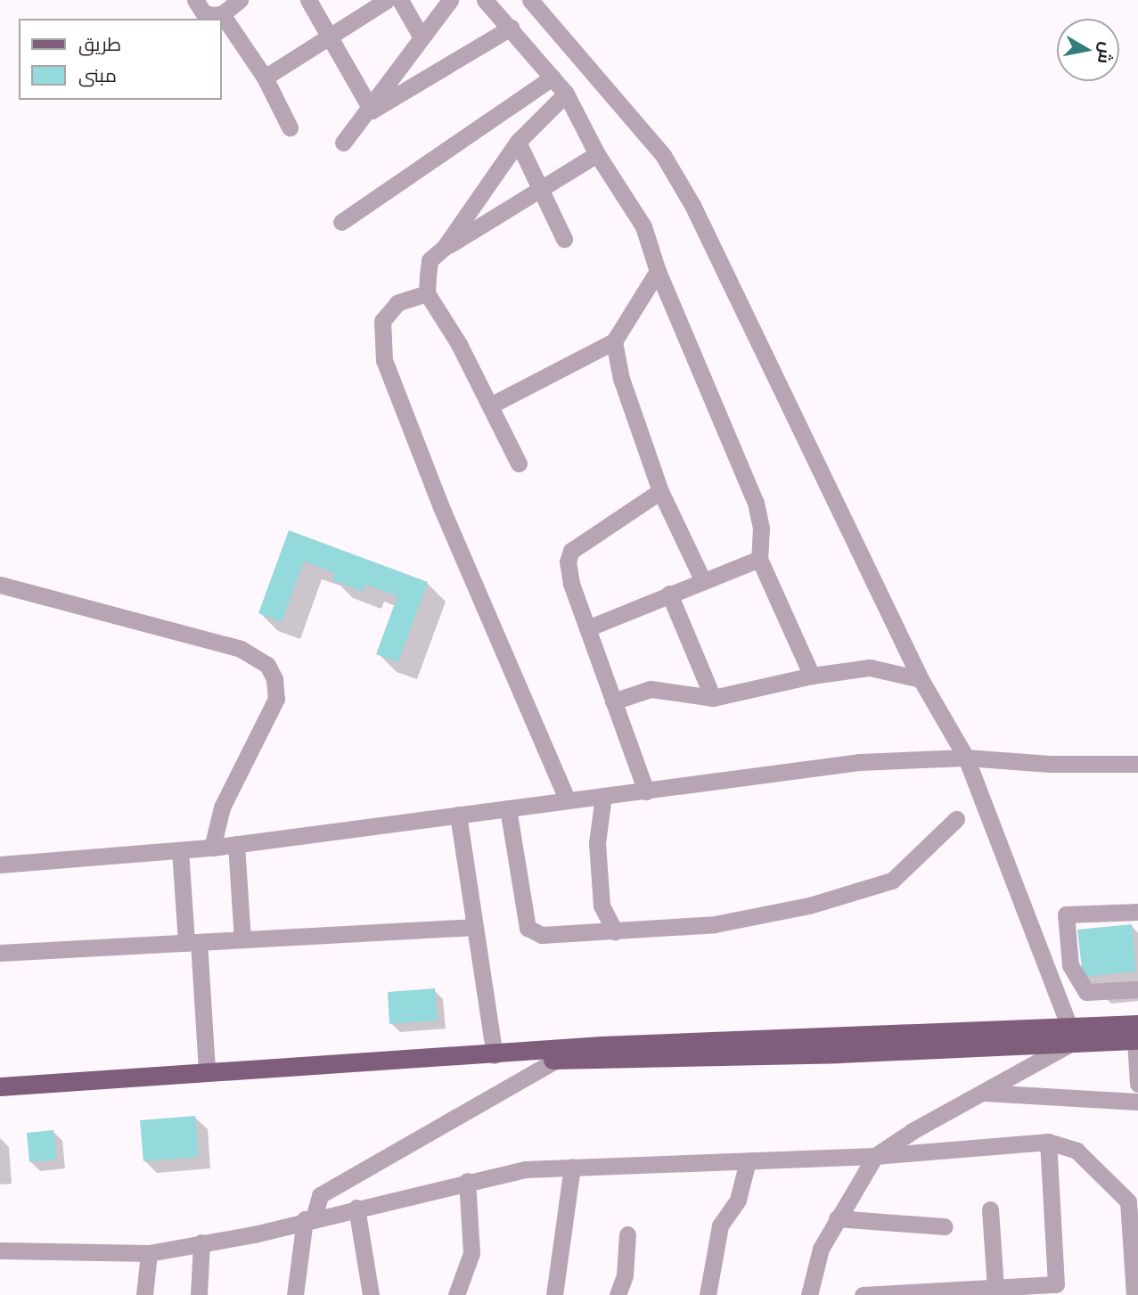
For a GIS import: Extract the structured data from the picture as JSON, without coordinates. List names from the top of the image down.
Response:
{
  "legend": ["طريق", "مبنى"],
  "north": "right"
}
